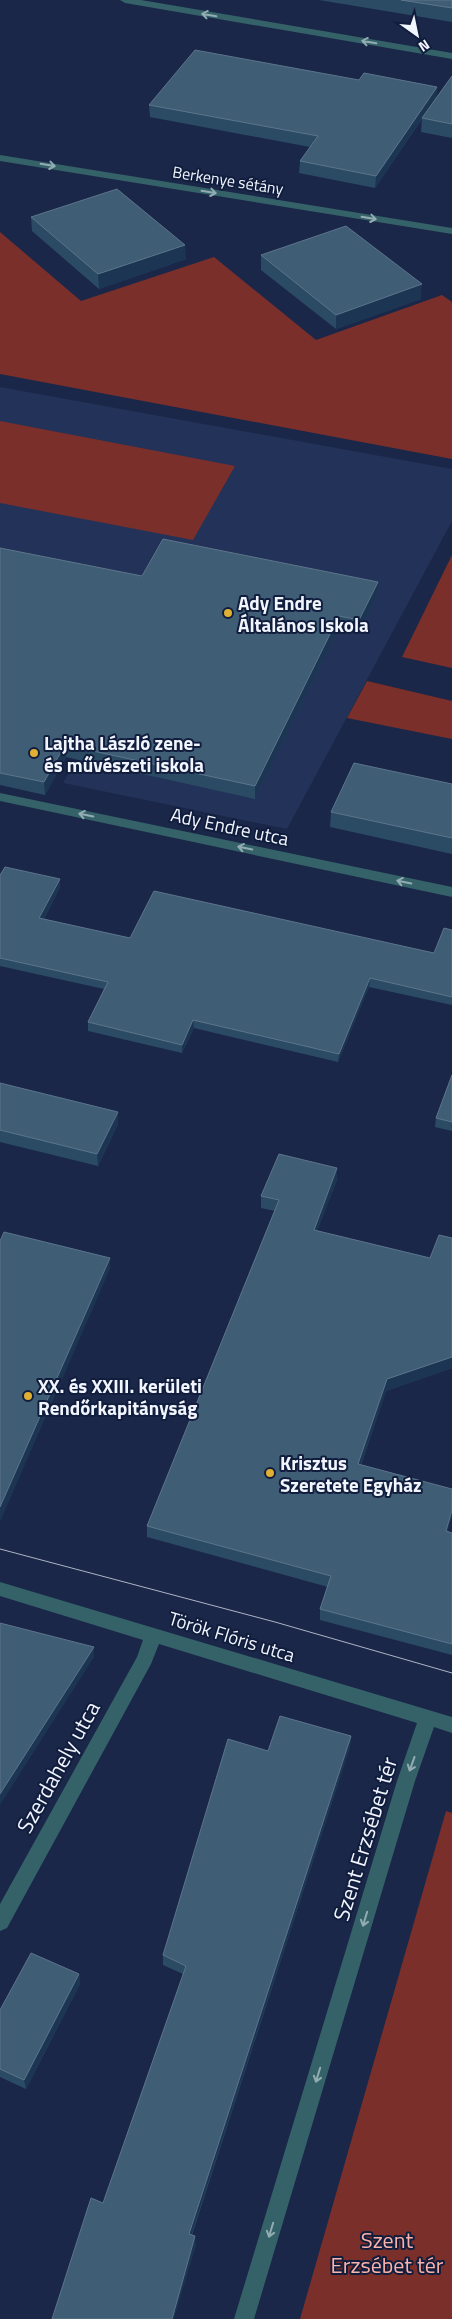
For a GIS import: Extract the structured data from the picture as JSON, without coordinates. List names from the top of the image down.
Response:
{
  "streets": {
    "street": [
      "Berkenye sétány",
      "Ady Endre utca",
      "Török Flóris utca",
      "Szerdahely utca",
      "Szent Erzsébet tér"
    ]
  },
  "crossings": [
    ["Török Flóris utca", "Szerdahely utca"],
    ["Török Flóris utca", "Szent Erzsébet tér"]
  ],
  "one_way": ["Berkenye sétány", "Ady Endre utca", "Szent Erzsébet tér"],
  "parks": ["Szent Erzsébet tér"],
  "places": [
    "Ady Endre Általános Iskola",
    "Lajtha László zene- és művészeti iskola",
    "XX. és XXIII. kerületi Rendőrkapitányság",
    "Krisztus Szeretete Egyház"
  ],
  "north": "bottom right"
}
